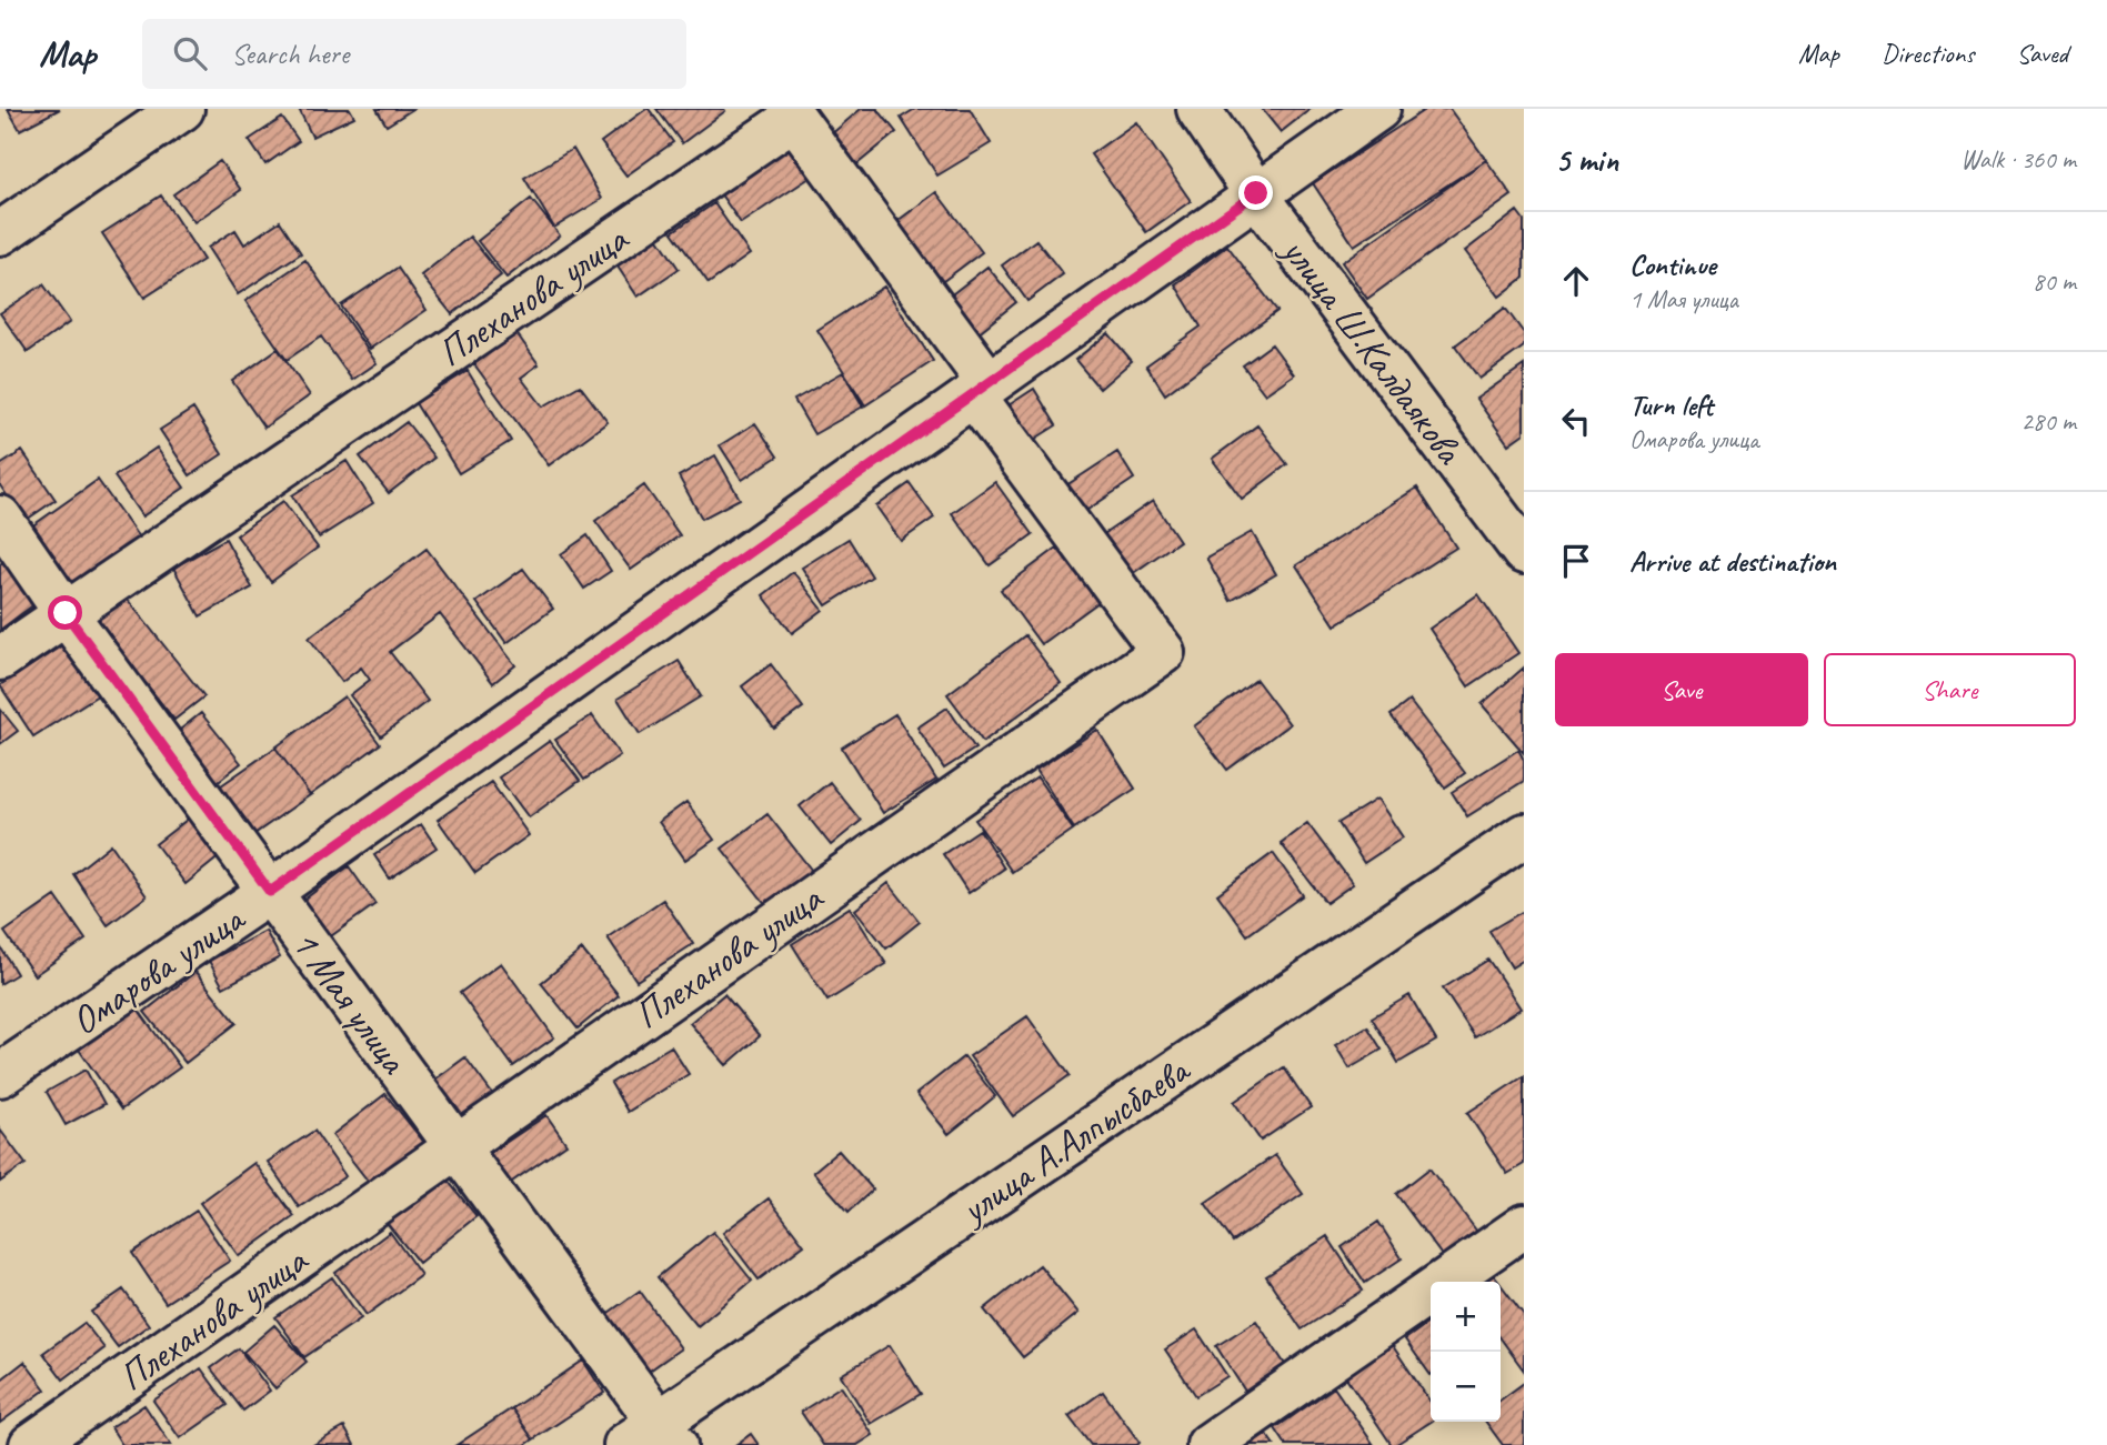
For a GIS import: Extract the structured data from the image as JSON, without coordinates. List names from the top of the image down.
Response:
{
  "streets": {
    "street": [
      "Плеханова улица",
      "улица Ш.Калдаякова",
      "Омарова улица",
      "1 Мая улица",
      "улица А.Алпысбаева"
    ]
  },
  "crossings": [
    ["Плеханова улица", "Омарова улица"],
    ["Плеханова улица", "1 Мая улица"],
    ["улица Ш.Калдаякова", "Омарова улица"],
    ["Омарова улица", "1 Мая улица"],
    ["1 Мая улица", "улица А.Алпысбаева"]
  ],
  "page": {
    "header": "Map",
    "search": "Search here",
    "nav": ["Map", "Directions", "Saved"],
    "heading": ["5 min", "Walk · 360 m"],
    "list": [
      ["Continue", "1 Мая улица", "80 m"],
      ["Turn left", "Омарова улица", "280 m"],
      "Arrive at destination"
    ],
    "buttons": ["Save", "Share"],
    "map_buttons": ["+", "−"]
  }
}
